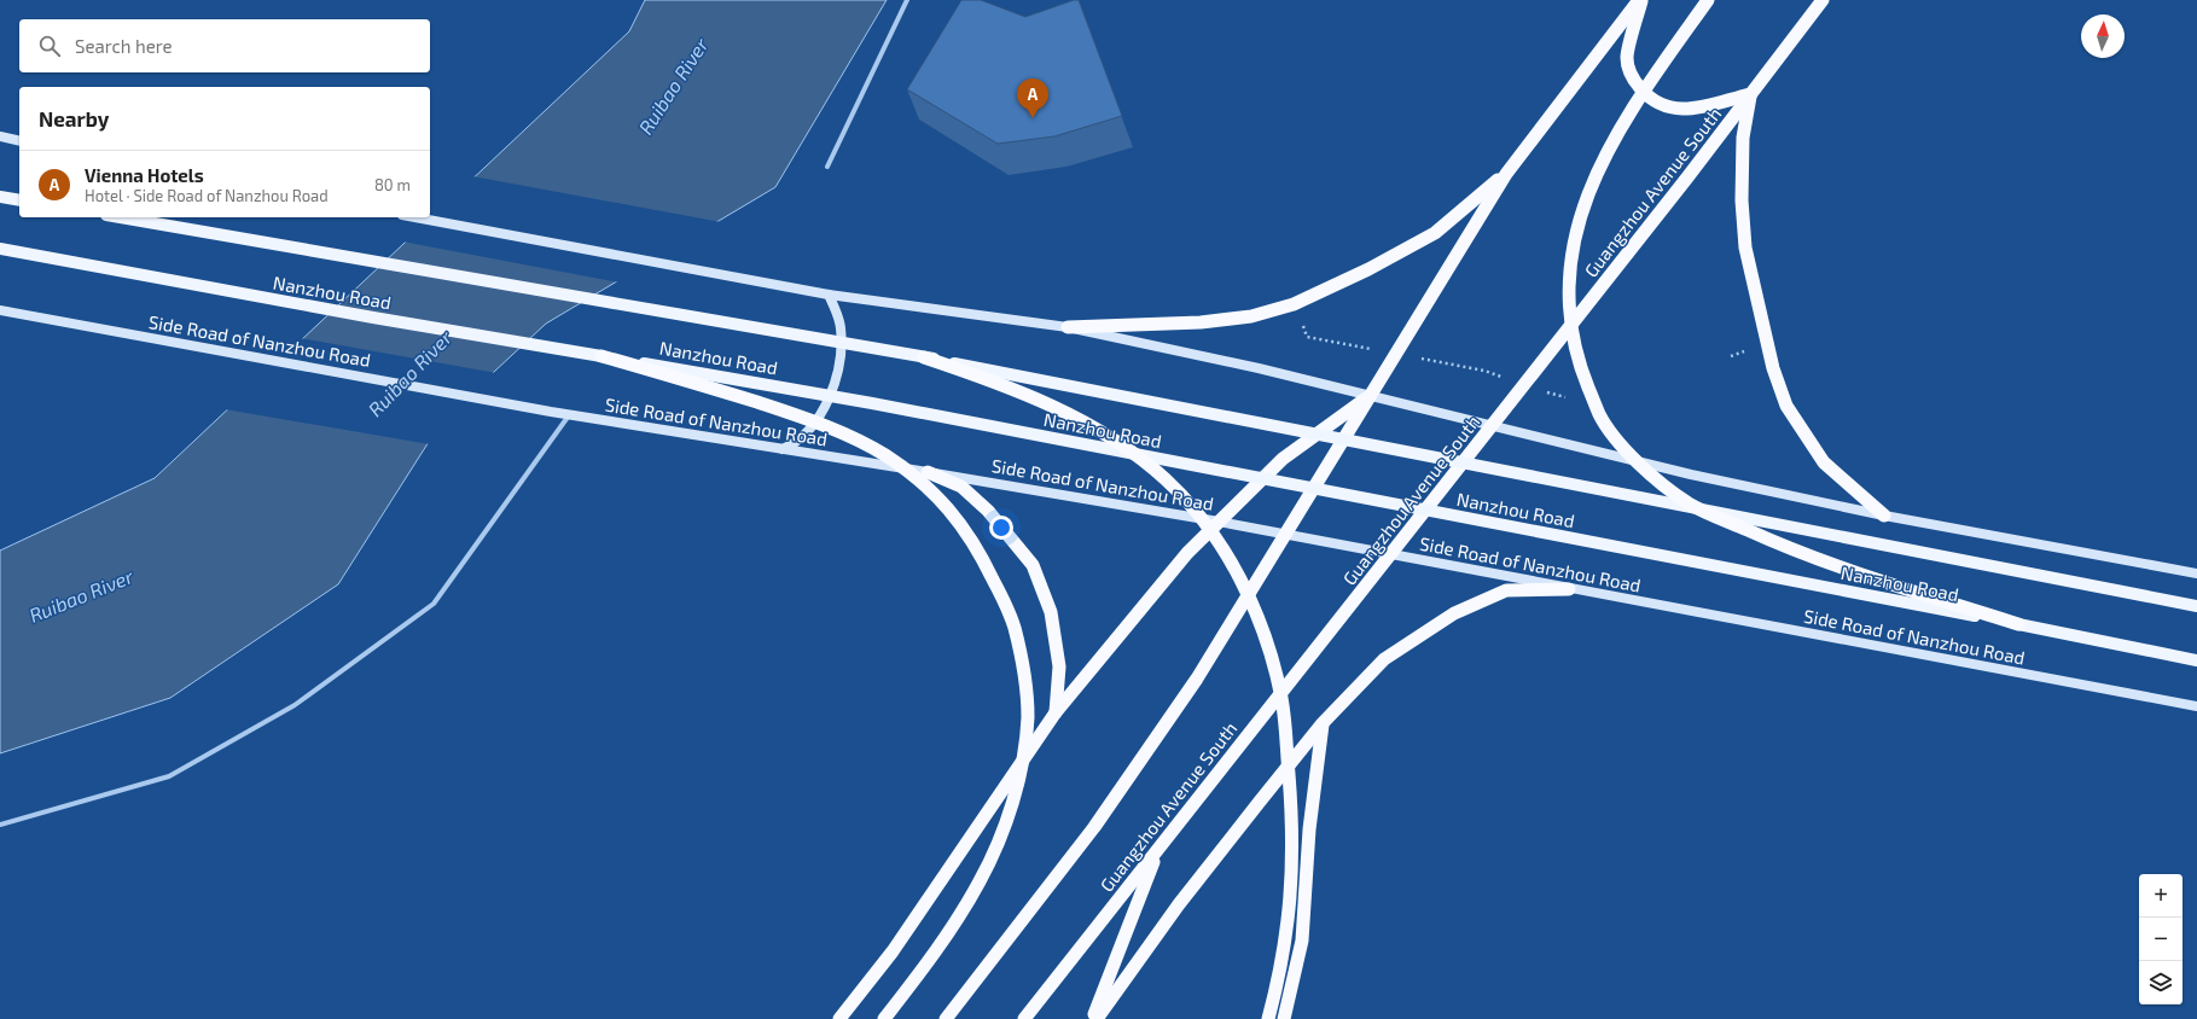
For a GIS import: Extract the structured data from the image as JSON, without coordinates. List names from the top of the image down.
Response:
{
  "streets": {
    "highway": ["Guangzhou Avenue South"],
    "main road": ["Nanzhou Road", "Side Road of Nanzhou Road"]
  },
  "crossings": [
    ["Guangzhou Avenue South", "Side Road of Nanzhou Road"]
  ],
  "water": ["Ruibao River"],
  "north": "top",
  "page": {
    "search": "Search here",
    "pins": "A",
    "heading": "Nearby",
    "list": [
      {
        "mark": "A",
        "name": "Vienna Hotels",
        "note": "Hotel · Side Road of Nanzhou Road",
        "value": "80 m"
      }
    ],
    "map_buttons": ["+", "−"]
  }
}
